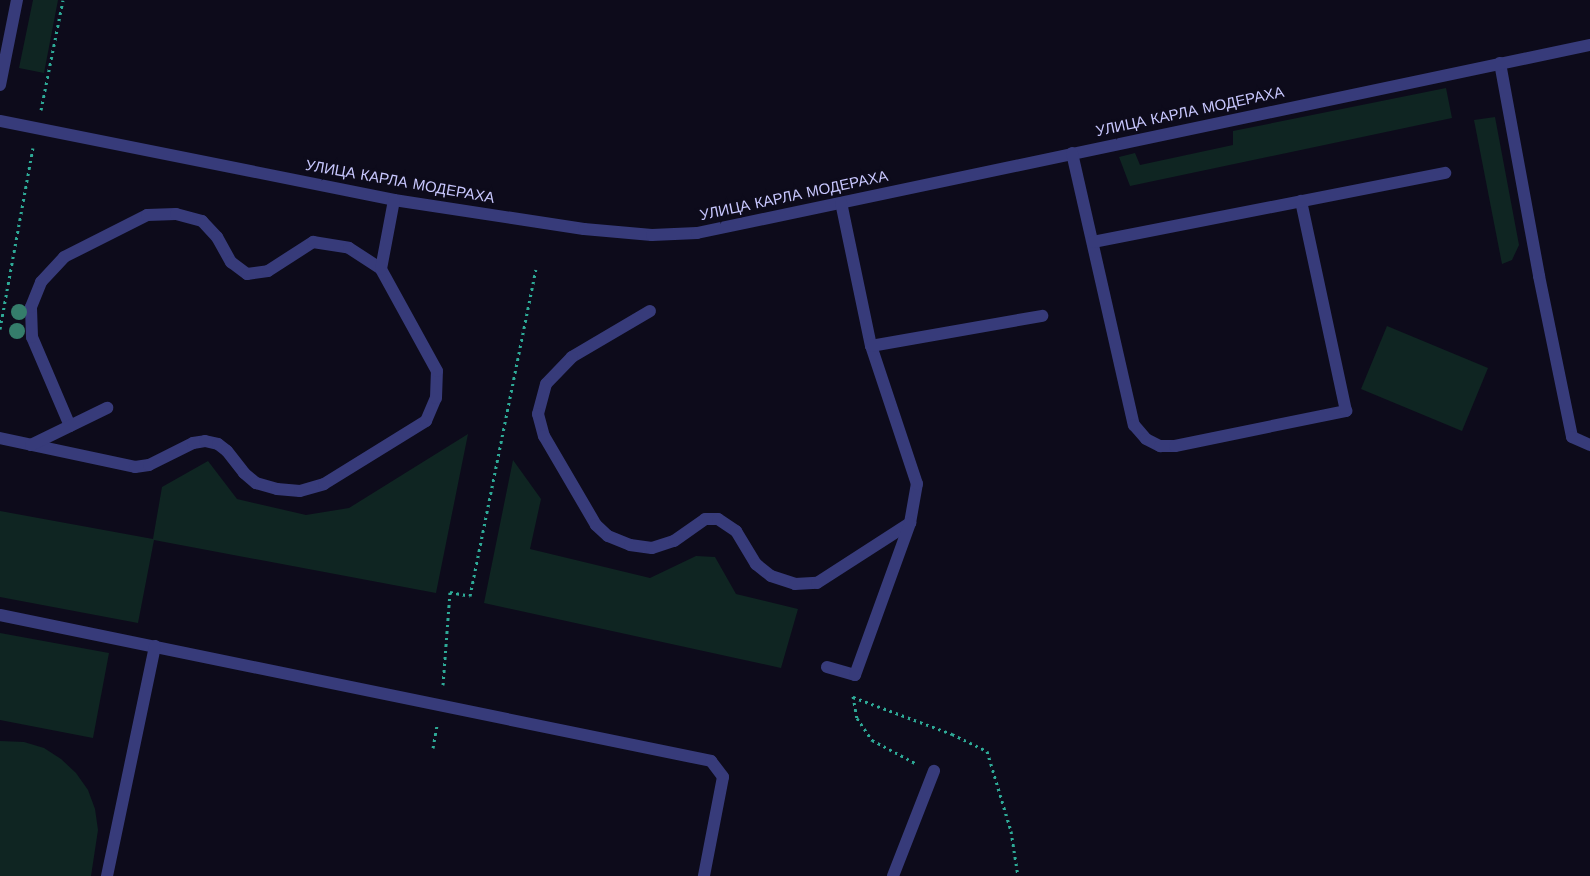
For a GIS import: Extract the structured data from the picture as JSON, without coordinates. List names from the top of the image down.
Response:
{
  "streets": {
    "street": ["УЛИЦА КАРЛА МОДЕРАХА"]
  }
}
